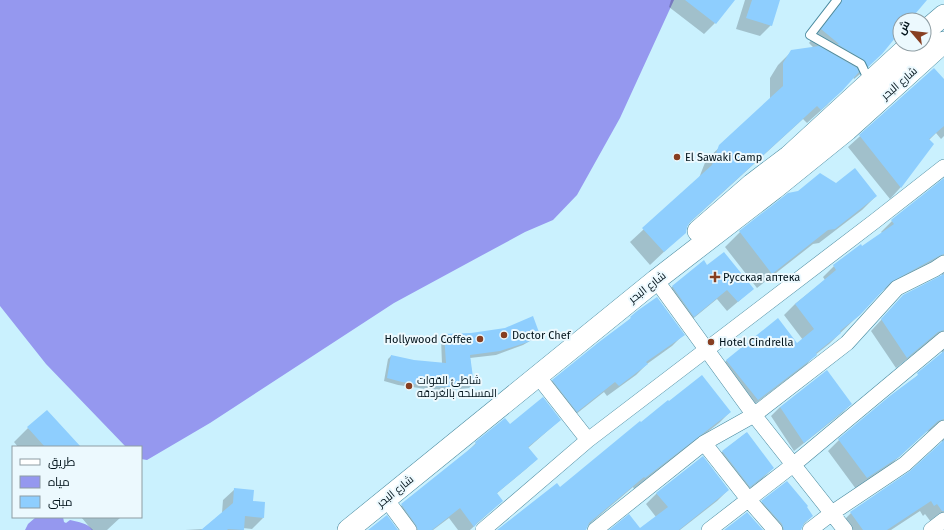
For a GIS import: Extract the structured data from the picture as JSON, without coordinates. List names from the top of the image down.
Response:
{
  "streets": {
    "main road": ["شارع البحر"]
  },
  "places": {
    "other": [
      "El Sawaki Camp",
      "Doctor Chef",
      "Hollywood Coffee",
      "Hotel Cindrella",
      "شاطئ القوات المسلحه بالغردقه"
    ],
    "health": ["Русская аптека"]
  },
  "legend": ["طريق", "مياه", "مبنى"],
  "north": "top left"
}
